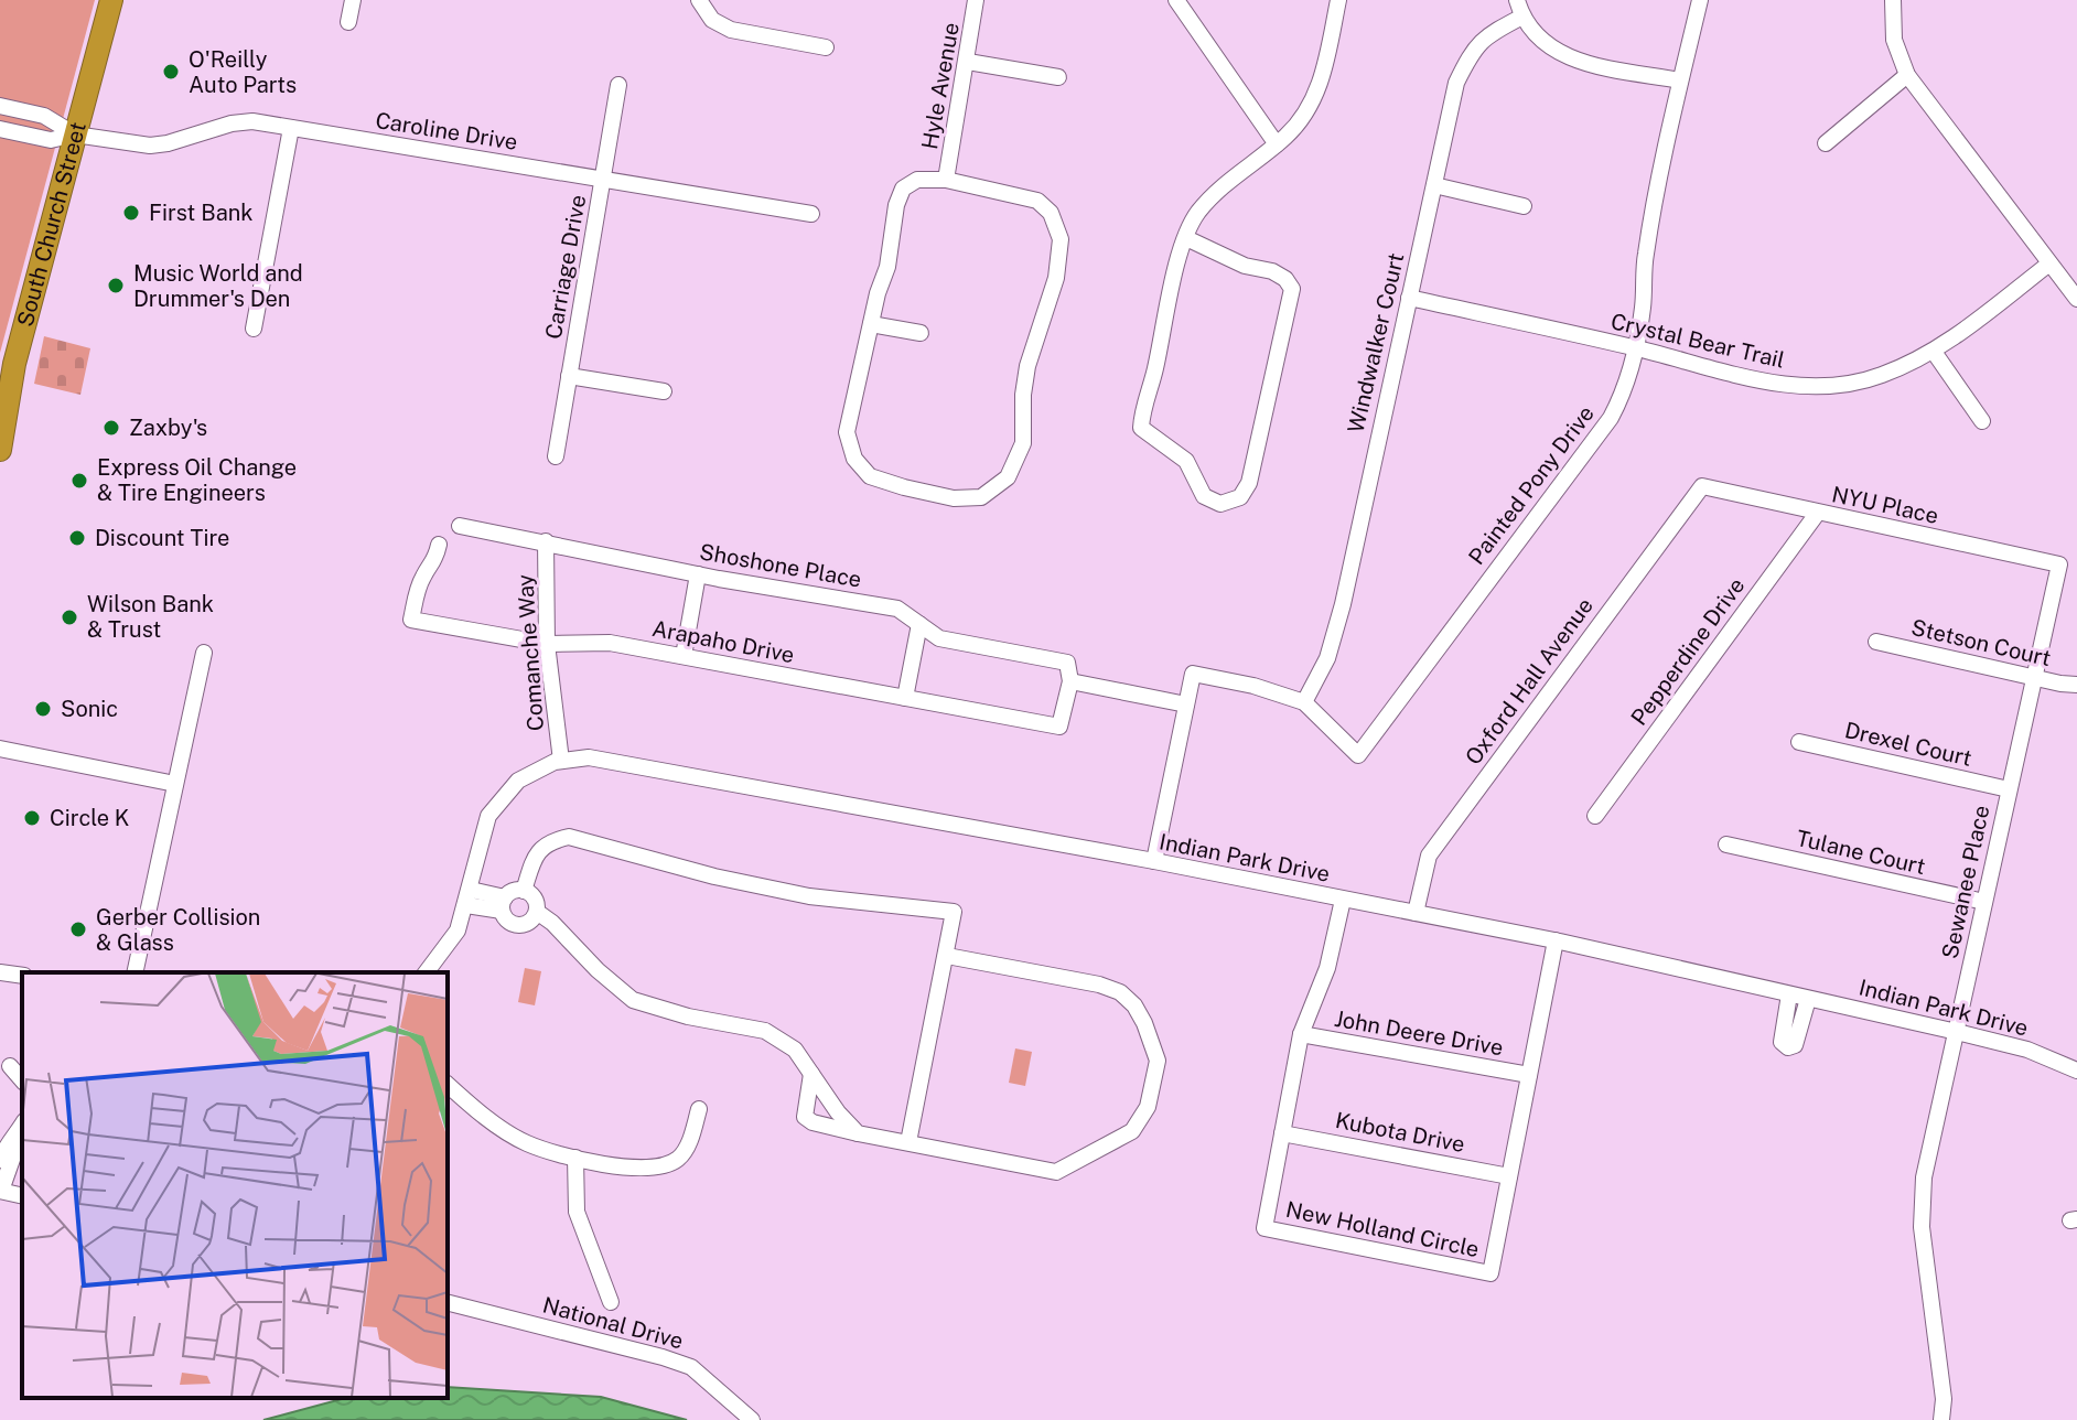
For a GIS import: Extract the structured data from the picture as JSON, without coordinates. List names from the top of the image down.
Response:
{
  "streets": {
    "highway": ["South Church Street"],
    "street": [
      "Hyle Avenue",
      "Caroline Drive",
      "Carriage Drive",
      "Crystal Bear Trail",
      "Windwalker Court",
      "Painted Pony Drive",
      "NYU Place",
      "Shoshone Place",
      "Arapaho Drive",
      "Stetson Court",
      "Pepperdine Drive",
      "Comanche Way",
      "Oxford Hall Avenue",
      "Drexel Court",
      "Tulane Court",
      "Indian Park Drive",
      "Sewanee Place",
      "John Deere Drive",
      "Kubota Drive",
      "New Holland Circle",
      "National Drive"
    ]
  },
  "crossings": [
    ["Caroline Drive", "South Church Street"],
    ["Caroline Drive", "Carriage Drive"],
    ["Crystal Bear Trail", "Windwalker Court"],
    ["Crystal Bear Trail", "Painted Pony Drive"],
    ["Windwalker Court", "Painted Pony Drive"],
    ["NYU Place", "Pepperdine Drive"],
    ["NYU Place", "Oxford Hall Avenue"],
    ["NYU Place", "Sewanee Place"],
    ["Shoshone Place", "Arapaho Drive"],
    ["Shoshone Place", "Comanche Way"],
    ["Arapaho Drive", "Comanche Way"],
    ["Stetson Court", "Sewanee Place"],
    ["Comanche Way", "Indian Park Drive"],
    ["Oxford Hall Avenue", "Indian Park Drive"],
    ["Drexel Court", "Sewanee Place"],
    ["Tulane Court", "Sewanee Place"],
    ["Indian Park Drive", "Sewanee Place"],
    ["Indian Park Drive", "New Holland Circle"],
    ["John Deere Drive", "New Holland Circle"],
    ["Kubota Drive", "New Holland Circle"]
  ],
  "places": [
    "O'Reilly Auto Parts",
    "First Bank",
    "Music World and Drummer's Den",
    "Zaxby's",
    "Express Oil Change & Tire Engineers",
    "Discount Tire",
    "Wilson Bank & Trust",
    "Sonic",
    "Circle K",
    "Gerber Collision & Glass"
  ]
}
